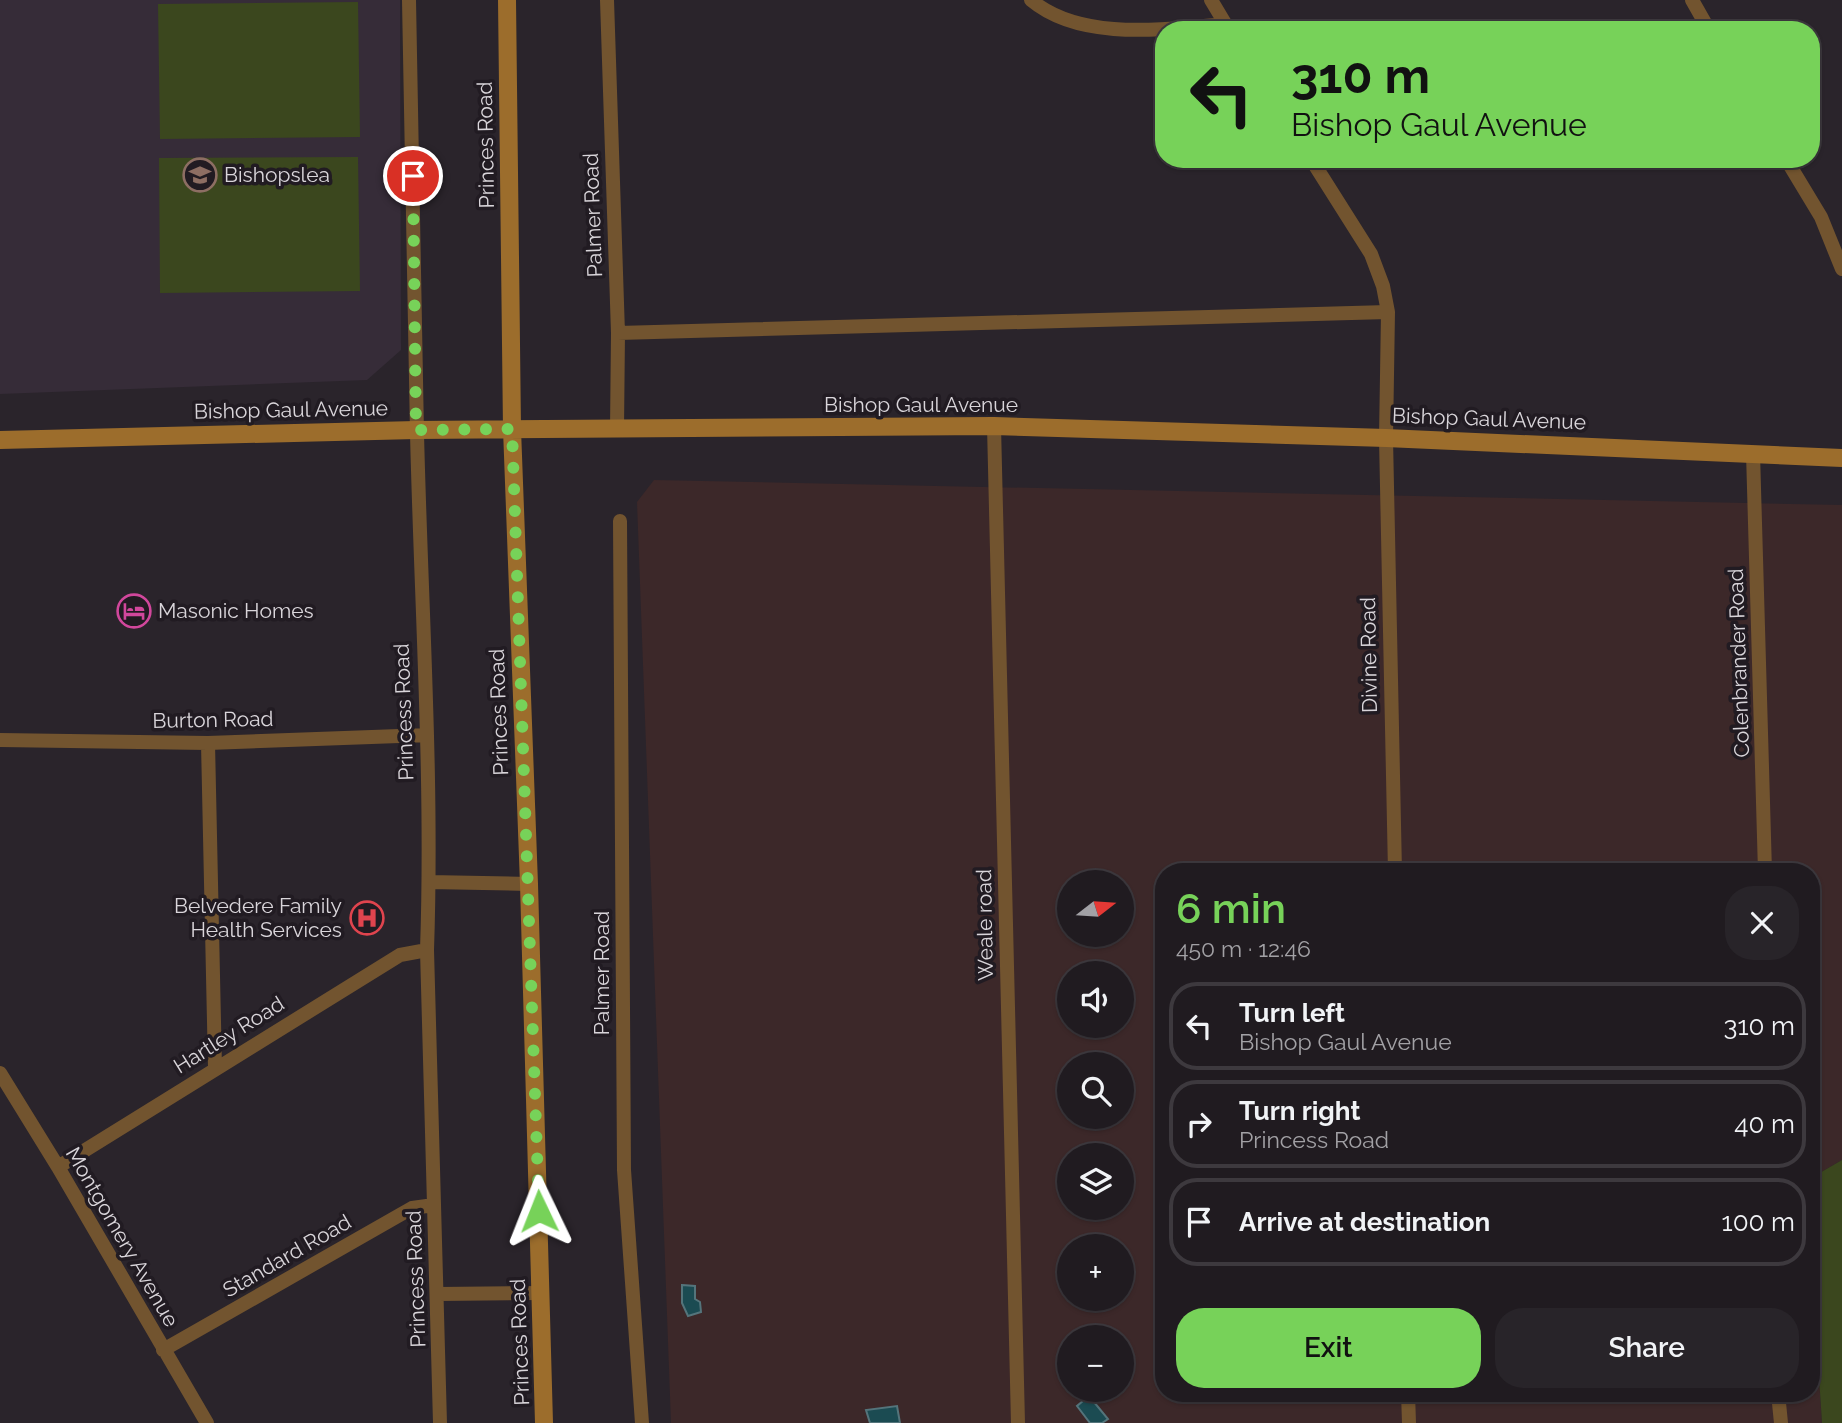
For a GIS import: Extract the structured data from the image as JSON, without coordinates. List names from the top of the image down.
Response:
{
  "streets": {
    "main road": ["Princes Road", "Bishop Gaul Avenue"],
    "street": [
      "Palmer Road",
      "Divine Road",
      "Colenbrander Road",
      "Princess Road",
      "Burton Road",
      "Weale road",
      "Hartley Road",
      "Montgomery Avenue",
      "Standard Road"
    ]
  },
  "crossings": [
    ["Princes Road", "Bishop Gaul Avenue"],
    ["Palmer Road", "Bishop Gaul Avenue"],
    ["Bishop Gaul Avenue", "Divine Road"],
    ["Bishop Gaul Avenue", "Colenbrander Road"],
    ["Bishop Gaul Avenue", "Princess Road"],
    ["Bishop Gaul Avenue", "Weale road"],
    ["Princess Road", "Burton Road"],
    ["Princess Road", "Hartley Road"],
    ["Princess Road", "Standard Road"],
    ["Hartley Road", "Montgomery Avenue"],
    ["Montgomery Avenue", "Standard Road"]
  ],
  "places": {
    "school or university": ["Bishopslea"],
    "hotel": ["Masonic Homes"],
    "hospital": ["Belvedere Family Health Services"]
  },
  "north": "right",
  "page": {
    "turn": ["310 m", "Bishop Gaul Avenue"],
    "heading": ["6 min", "450 m · 12:46"],
    "map_buttons": ["+", "−"],
    "list": [
      {
        "name": "Turn left",
        "note": "Bishop Gaul Avenue",
        "value": "310 m"
      },
      {
        "name": "Turn right",
        "note": "Princess Road",
        "value": "40 m"
      },
      {
        "name": "Arrive at destination",
        "value": "100 m"
      }
    ],
    "buttons": ["Exit", "Share"]
  }
}
